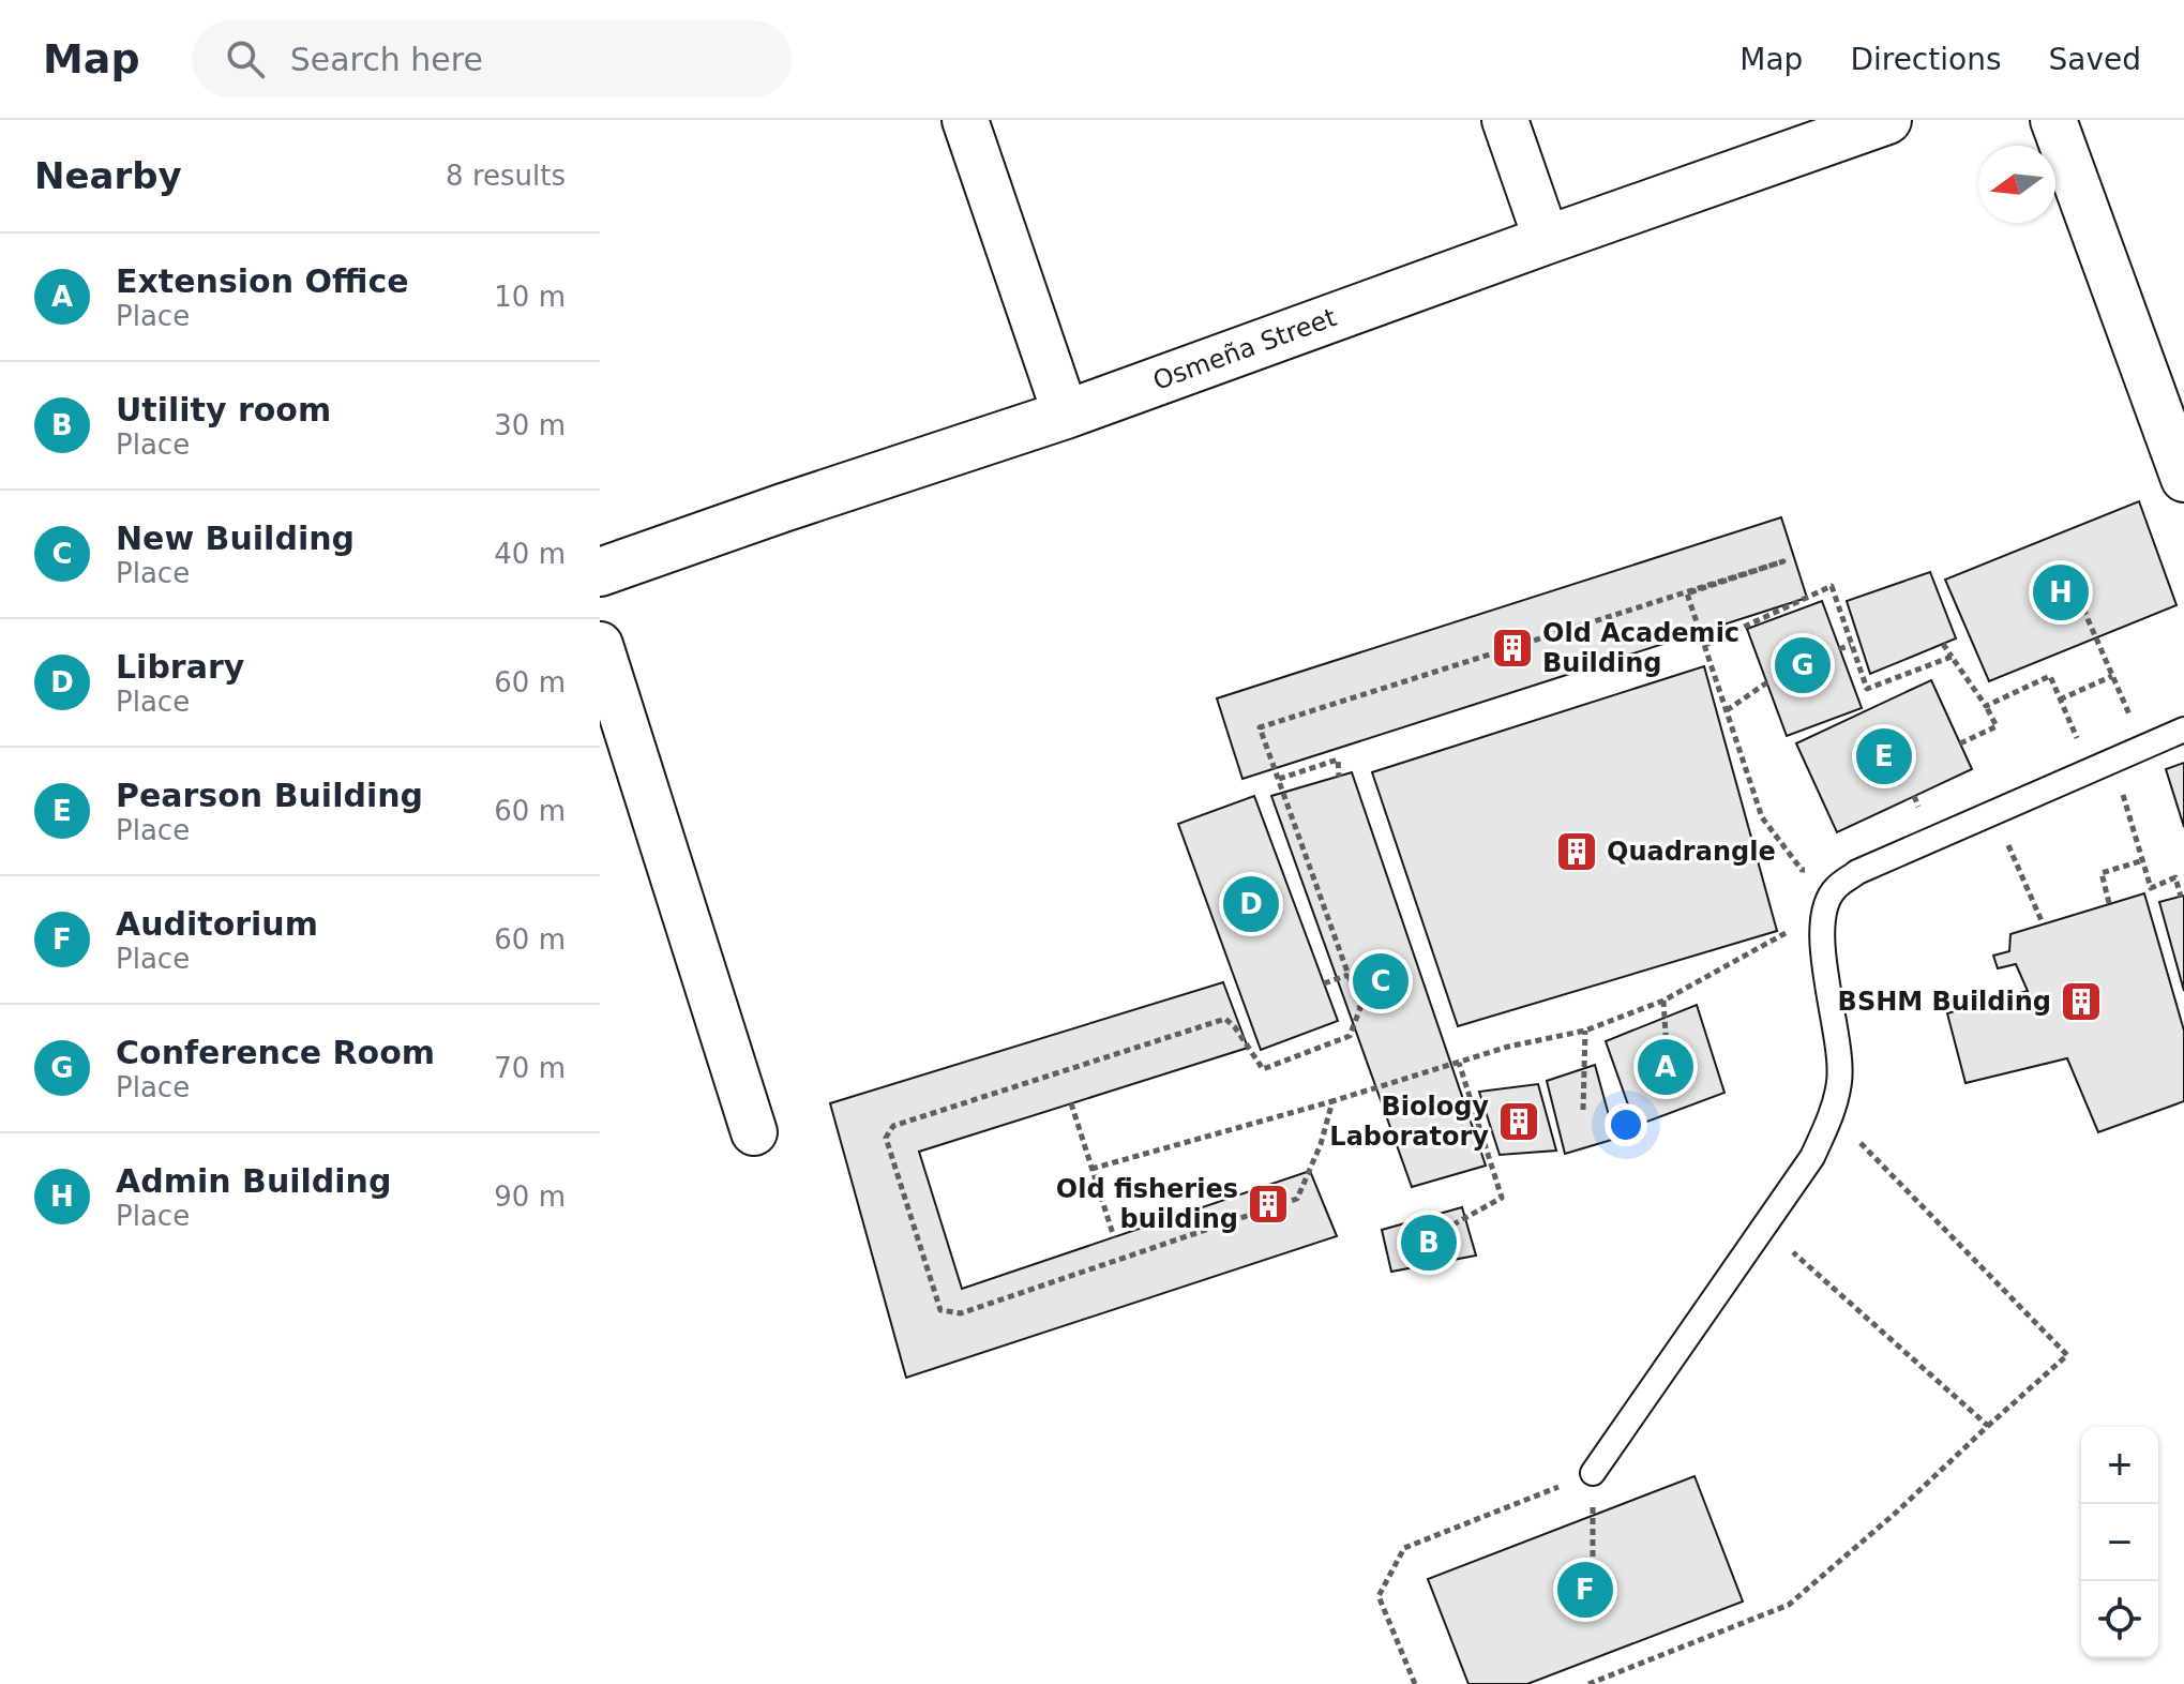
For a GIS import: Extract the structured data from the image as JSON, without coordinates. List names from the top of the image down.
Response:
{
  "streets": {
    "highway": ["Osmeña Street"]
  },
  "places": {
    "building": [
      "Old Academic Building",
      "Quadrangle",
      "BSHM Building",
      "Biology Laboratory",
      "Old fisheries building"
    ]
  },
  "north": "left",
  "page": {
    "header": "Map",
    "search": "Search here",
    "nav": ["Map", "Directions", "Saved"],
    "heading": ["Nearby", "8 results"],
    "list": [
      {
        "mark": "A",
        "name": "Extension Office",
        "note": "Place",
        "value": "10 m"
      },
      {
        "mark": "B",
        "name": "Utility room",
        "note": "Place",
        "value": "30 m"
      },
      {
        "mark": "C",
        "name": "New Building",
        "note": "Place",
        "value": "40 m"
      },
      {
        "mark": "D",
        "name": "Library",
        "note": "Place",
        "value": "60 m"
      },
      {
        "mark": "E",
        "name": "Pearson Building",
        "note": "Place",
        "value": "60 m"
      },
      {
        "mark": "F",
        "name": "Auditorium",
        "note": "Place",
        "value": "60 m"
      },
      {
        "mark": "G",
        "name": "Conference Room",
        "note": "Place",
        "value": "70 m"
      },
      {
        "mark": "H",
        "name": "Admin Building",
        "note": "Place",
        "value": "90 m"
      }
    ],
    "pins": [
      "H",
      "G",
      "E",
      "D",
      "C",
      "A",
      "B",
      "F"
    ],
    "map_buttons": ["+", "−"]
  }
}
